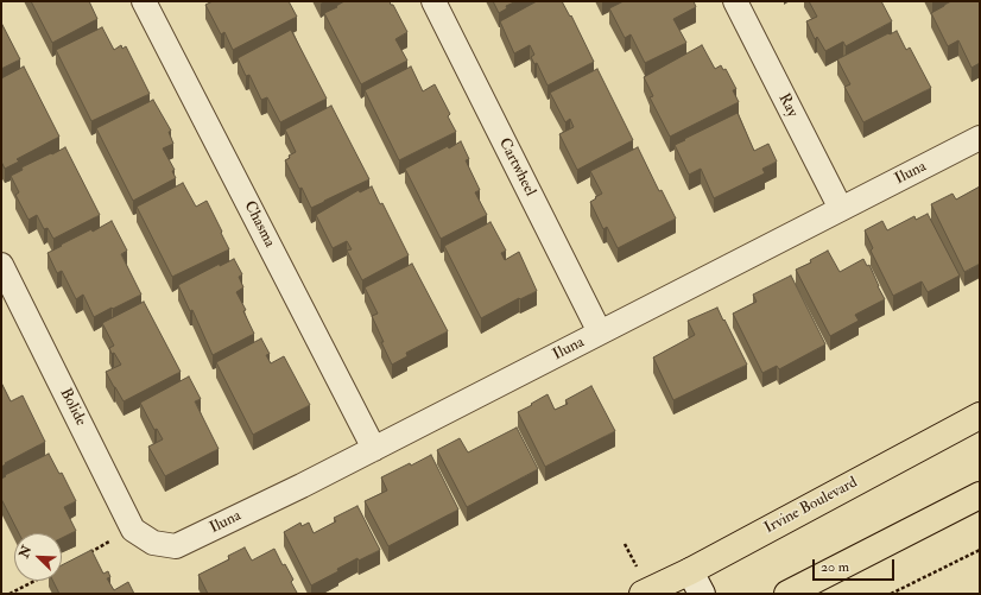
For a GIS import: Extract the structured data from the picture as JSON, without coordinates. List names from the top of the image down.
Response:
{
  "streets": {
    "main road": ["Irvine Boulevard"],
    "street": [
      "Ray",
      "Cartwheel",
      "Iluna",
      "Chasma",
      "Bolide"
    ]
  },
  "crossings": [
    ["Ray", "Iluna"],
    ["Cartwheel", "Iluna"],
    ["Iluna", "Chasma"],
    ["Iluna", "Bolide"]
  ],
  "scale_bar": "20 m",
  "north": "top left"
}
